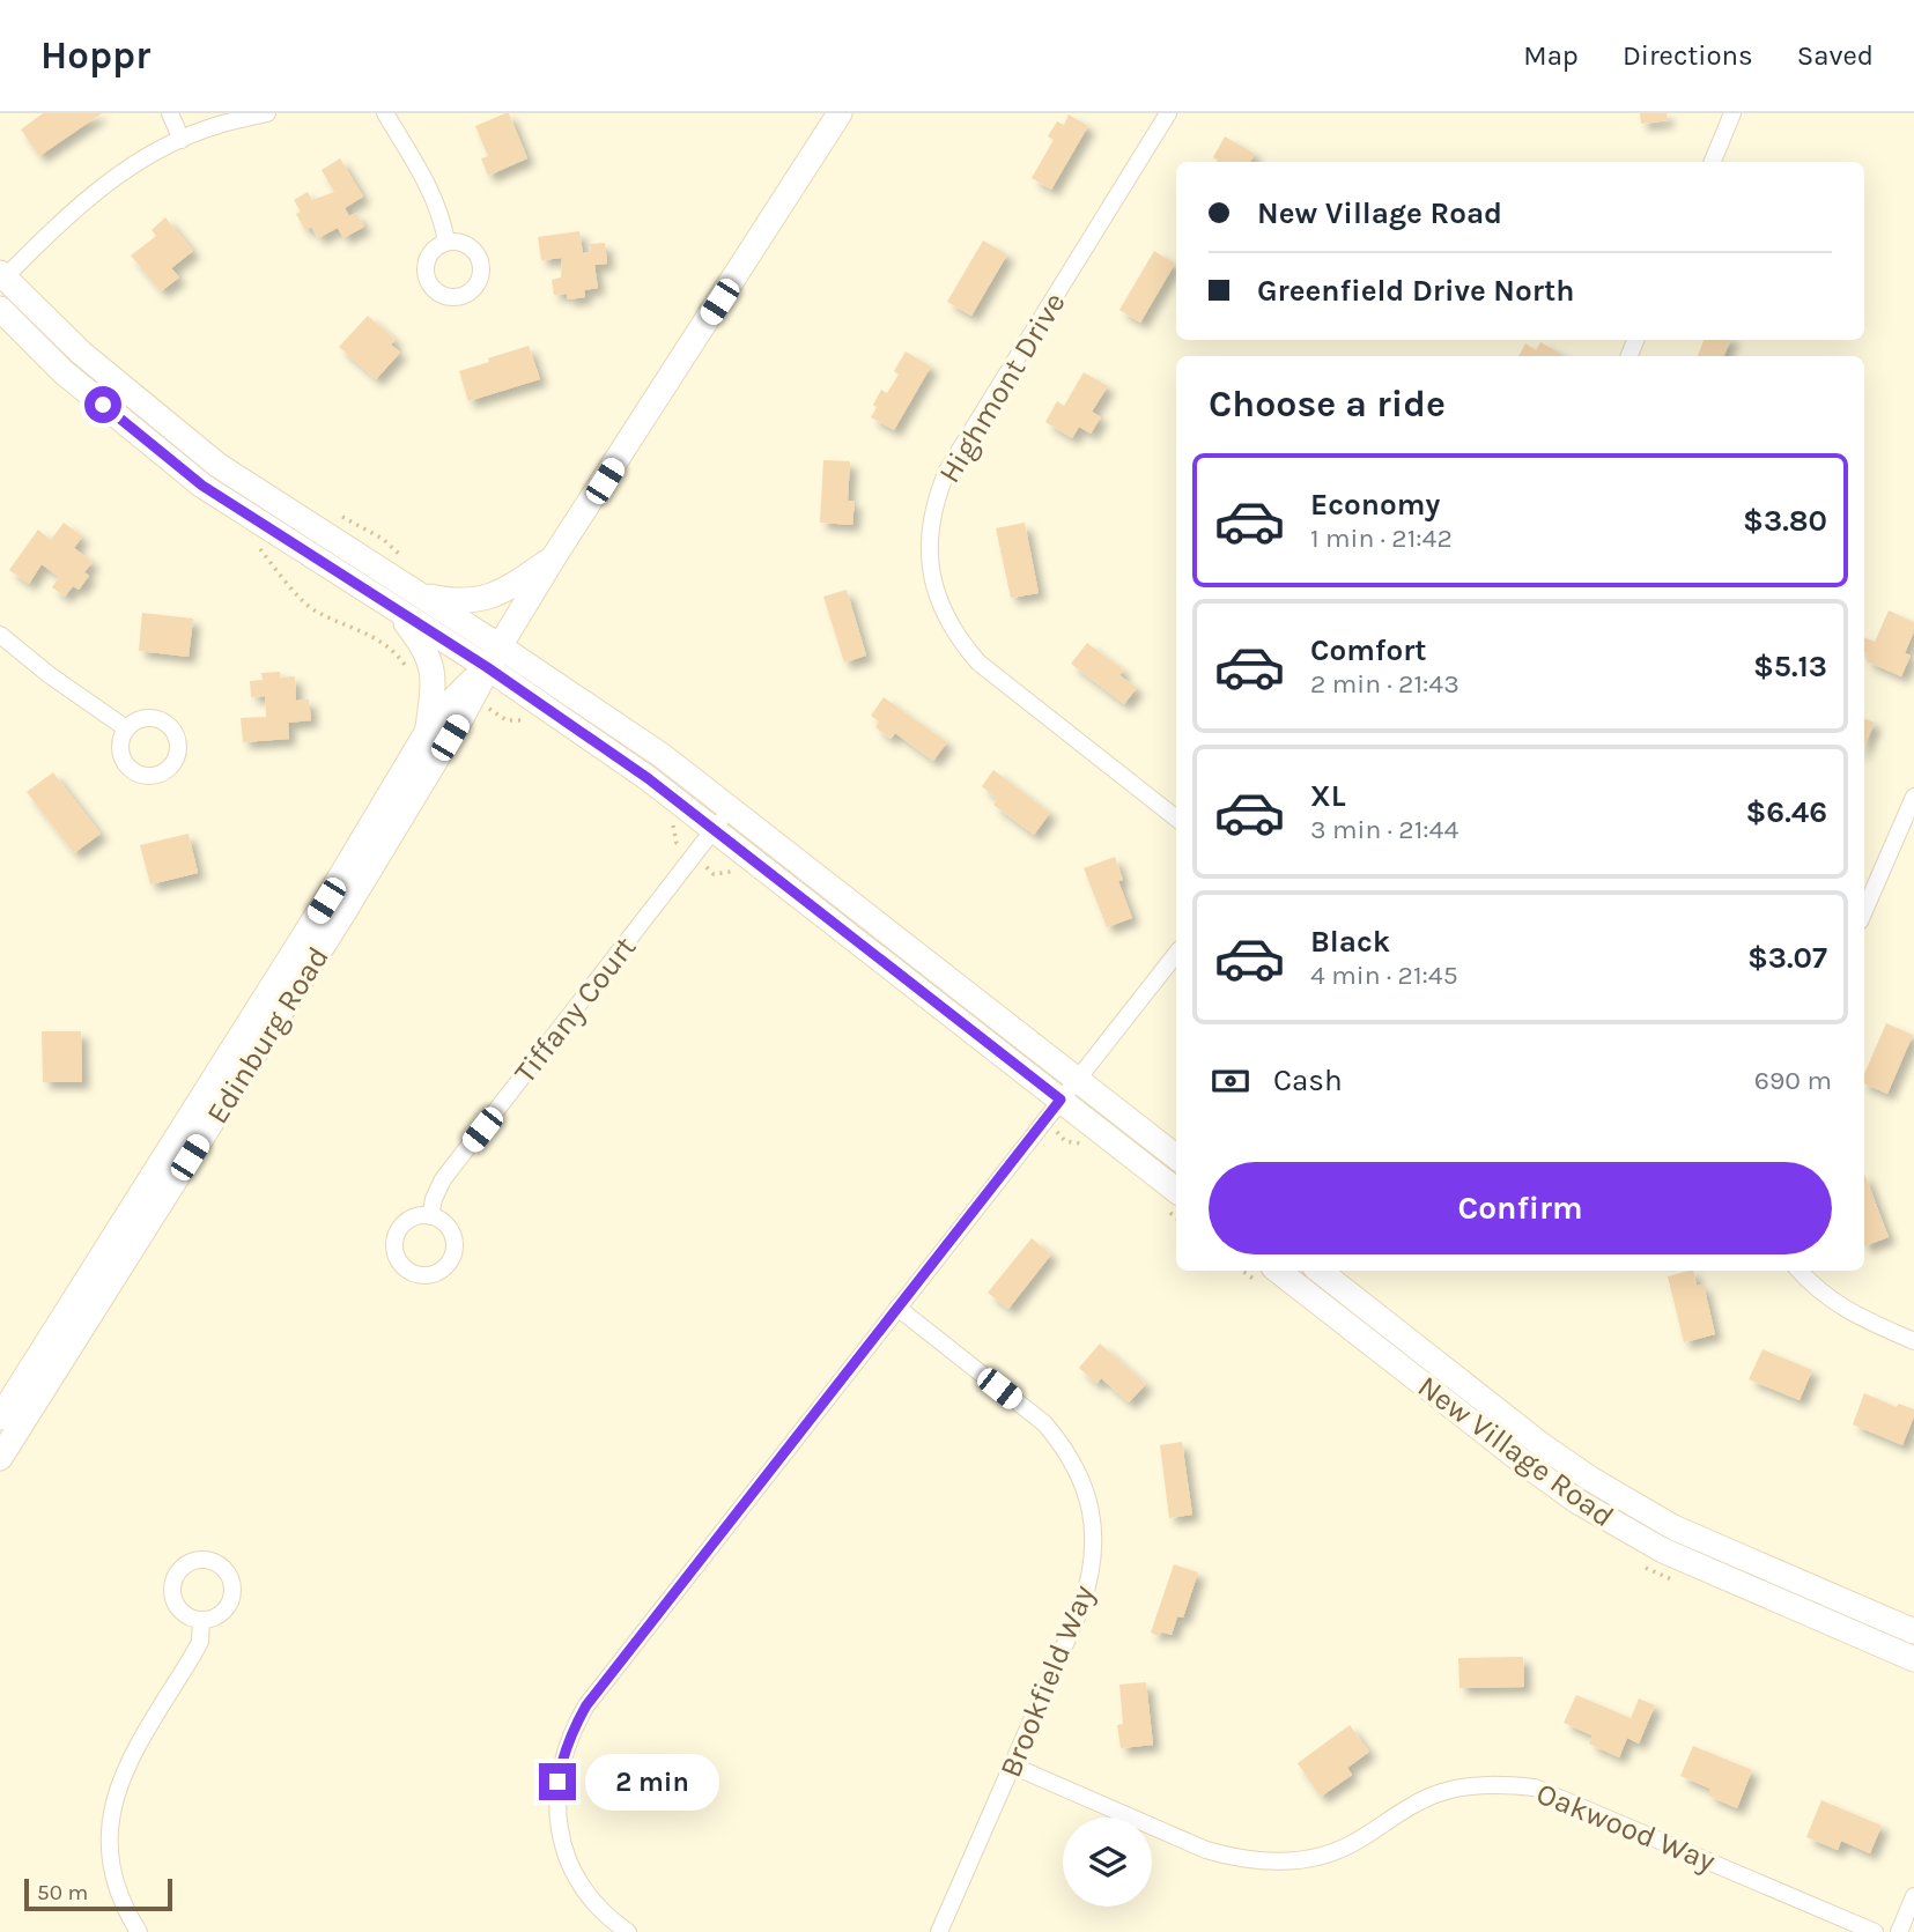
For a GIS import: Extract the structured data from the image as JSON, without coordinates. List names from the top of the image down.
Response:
{
  "streets": {
    "main road": ["Edinburg Road", "New Village Road"],
    "street": [
      "Highmont Drive",
      "Tiffany Court",
      "Brookfield Way",
      "Oakwood Way"
    ]
  },
  "crossings": [
    ["Brookfield Way", "Oakwood Way"]
  ],
  "scale_bar": "50 m",
  "page": {
    "header": "Hoppr",
    "nav": ["Map", "Directions", "Saved"],
    "banner": ["New Village Road", "Greenfield Drive North"],
    "heading": "Choose a ride",
    "list": [
      {
        "name": "Economy",
        "note": "1 min · 21:42",
        "value": "$3.80"
      },
      {
        "name": "Comfort",
        "note": "2 min · 21:43",
        "value": "$5.13"
      },
      {
        "name": "XL",
        "note": "3 min · 21:44",
        "value": "$6.46"
      },
      {
        "name": "Black",
        "note": "4 min · 21:45",
        "value": "$3.07"
      }
    ],
    "pay": ["Cash", "690 m"],
    "buttons": "Confirm",
    "bubble": "2 min",
    "scale": "50 m"
  }
}
